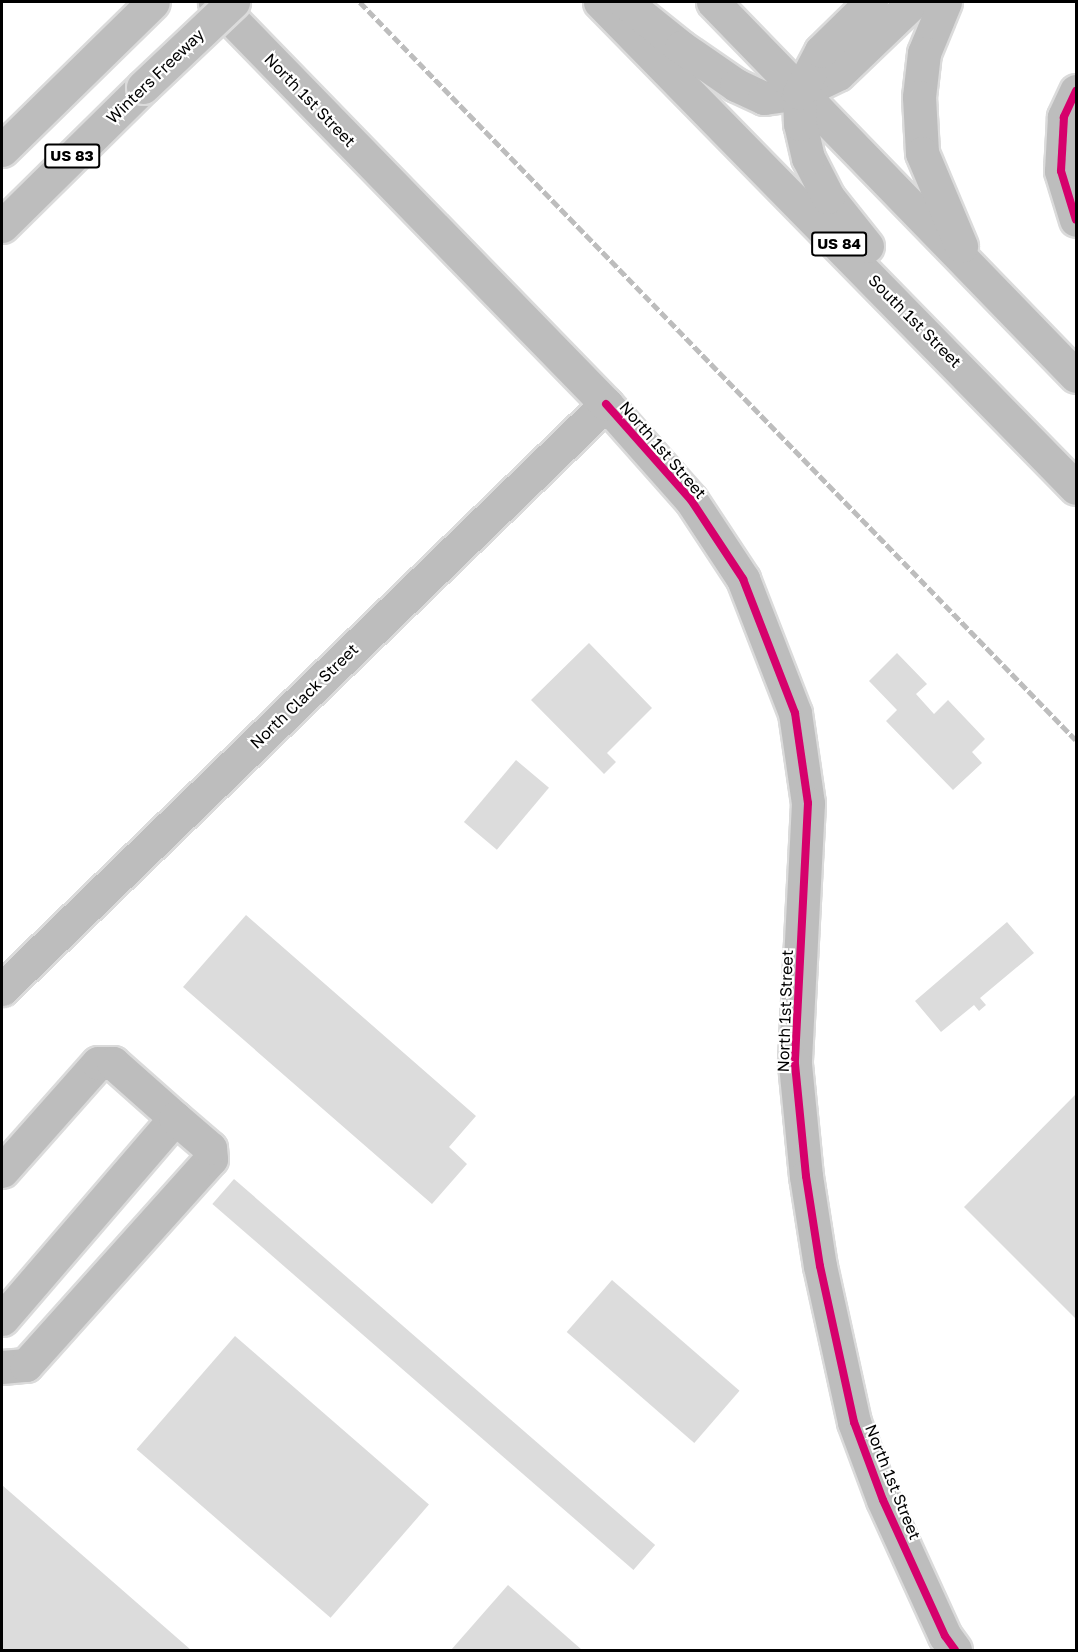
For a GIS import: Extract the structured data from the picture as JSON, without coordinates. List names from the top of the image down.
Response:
{
  "streets": {
    "main road": [
      "Winters Freeway",
      "North 1st Street",
      "US 83",
      "US 84",
      "South 1st Street",
      "North Clack Street"
    ]
  },
  "crossings": [
    ["North 1st Street", "North Clack Street"]
  ]
}
